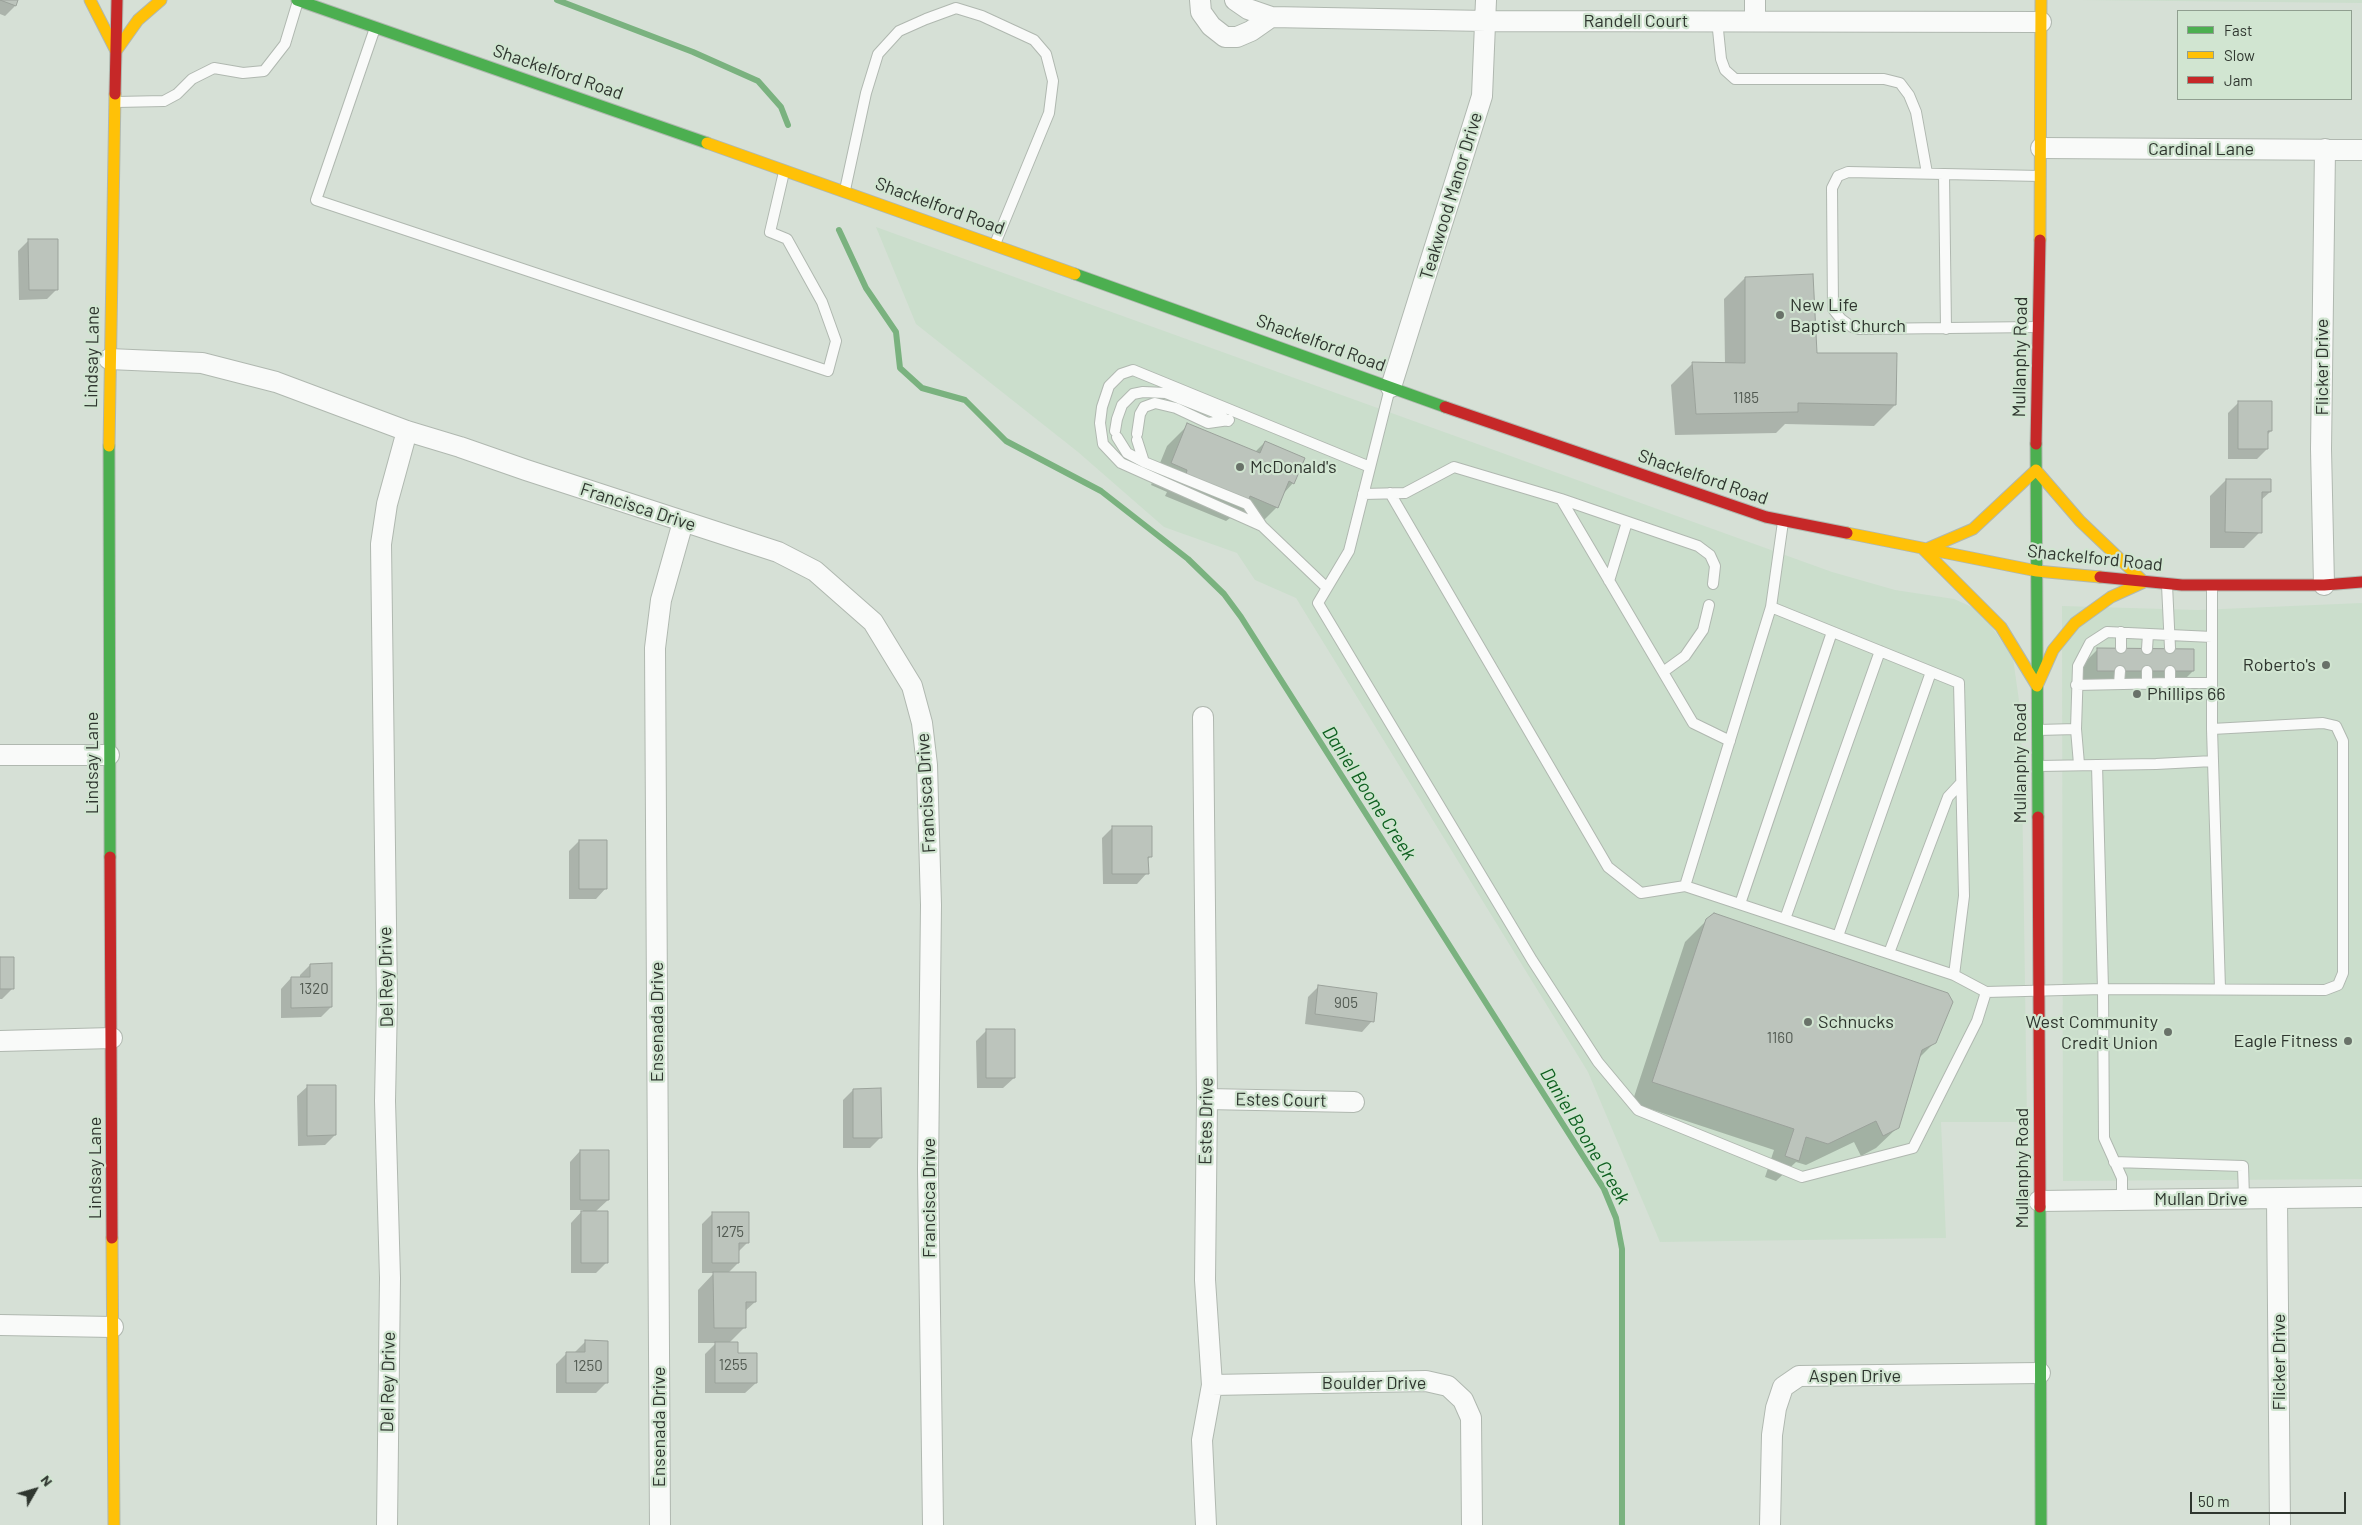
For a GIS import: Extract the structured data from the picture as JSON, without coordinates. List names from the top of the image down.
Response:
{
  "streets": {
    "street": [
      "Randell Court",
      "Shackelford Road",
      "Cardinal Lane",
      "Teakwood Manor Drive",
      "Lindsay Lane",
      "Mullanphy Road",
      "Flicker Drive",
      "Francisca Drive",
      "Del Rey Drive",
      "Ensenada Drive",
      "Estes Court",
      "Estes Drive",
      "Mullan Drive",
      "Aspen Drive",
      "Boulder Drive"
    ]
  },
  "crossings": [
    ["Randell Court", "Teakwood Manor Drive"],
    ["Randell Court", "Mullanphy Road"],
    ["Shackelford Road", "Teakwood Manor Drive"],
    ["Shackelford Road", "Mullanphy Road"],
    ["Shackelford Road", "Flicker Drive"],
    ["Cardinal Lane", "Mullanphy Road"],
    ["Cardinal Lane", "Flicker Drive"],
    ["Lindsay Lane", "Francisca Drive"],
    ["Mullanphy Road", "Mullan Drive"],
    ["Mullanphy Road", "Aspen Drive"],
    ["Flicker Drive", "Mullan Drive"],
    ["Francisca Drive", "Del Rey Drive"],
    ["Francisca Drive", "Ensenada Drive"],
    ["Estes Court", "Estes Drive"],
    ["Estes Drive", "Boulder Drive"]
  ],
  "water": ["Daniel Boone Creek"],
  "places": [
    "New Life Baptist Church",
    "McDonald's",
    "Roberto's",
    "Phillips 66",
    "Schnucks",
    "West Community Credit Union",
    "Eagle Fitness"
  ],
  "house_numbers": [
    "1185",
    "1320",
    "905",
    "1160",
    "1275",
    "1255",
    "1250"
  ],
  "legend": ["Fast", "Slow", "Jam"],
  "scale_bar": "50 m",
  "north": "top right"
}
